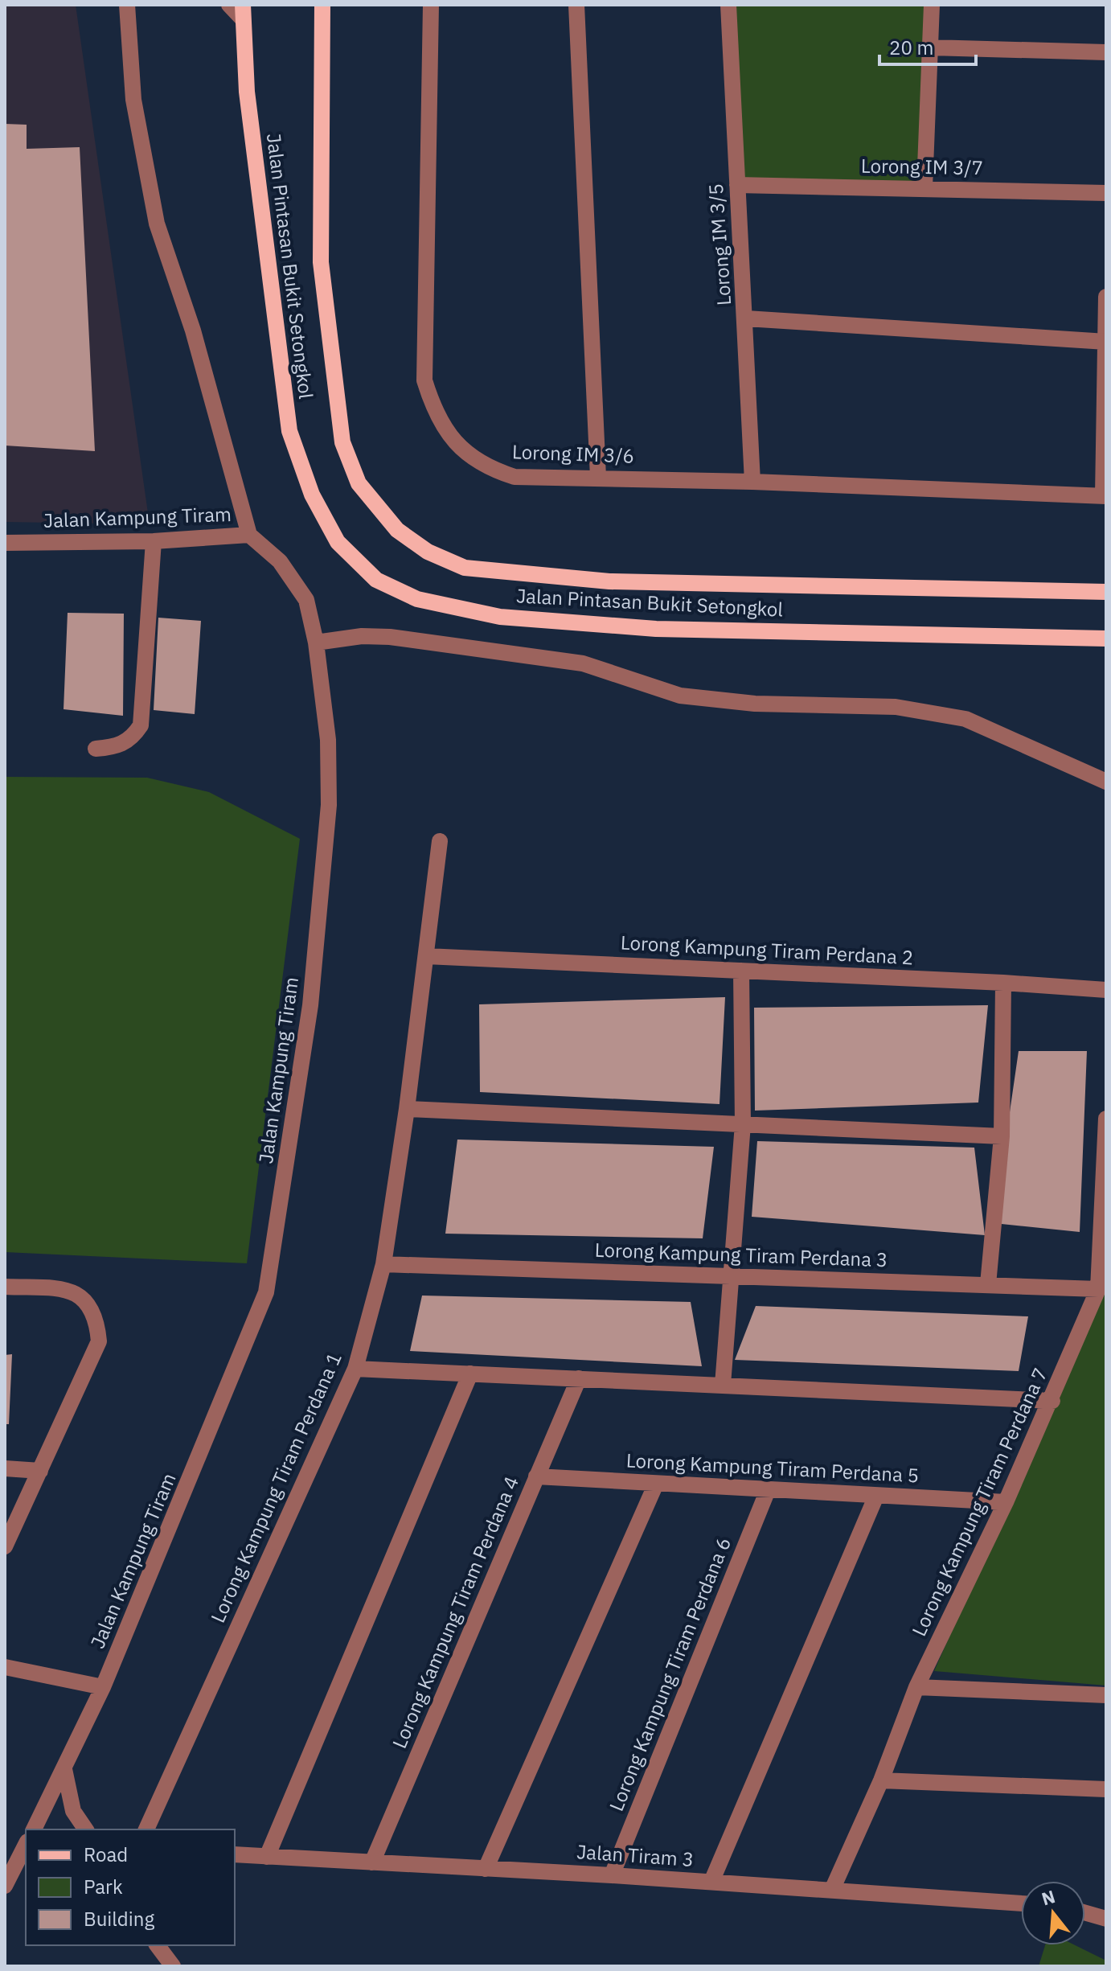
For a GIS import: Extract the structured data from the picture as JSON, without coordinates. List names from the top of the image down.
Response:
{
  "streets": {
    "main road": ["Jalan Pintasan Bukit Setongkol"],
    "street": [
      "Lorong IM 3/7",
      "Lorong IM 3/5",
      "Lorong IM 3/6",
      "Jalan Kampung Tiram",
      "Lorong Kampung Tiram Perdana 2",
      "Lorong Kampung Tiram Perdana 3",
      "Lorong Kampung Tiram Perdana 5",
      "Lorong Kampung Tiram Perdana 1",
      "Lorong Kampung Tiram Perdana 7",
      "Lorong Kampung Tiram Perdana 4",
      "Lorong Kampung Tiram Perdana 6",
      "Jalan Tiram 3"
    ]
  },
  "crossings": [
    ["Lorong IM 3/7", "Lorong IM 3/5"],
    ["Lorong IM 3/5", "Lorong IM 3/6"],
    ["Lorong Kampung Tiram Perdana 2", "Lorong Kampung Tiram Perdana 1"],
    ["Lorong Kampung Tiram Perdana 3", "Lorong Kampung Tiram Perdana 1"],
    ["Lorong Kampung Tiram Perdana 3", "Lorong Kampung Tiram Perdana 7"],
    ["Lorong Kampung Tiram Perdana 5", "Lorong Kampung Tiram Perdana 7"],
    ["Lorong Kampung Tiram Perdana 5", "Lorong Kampung Tiram Perdana 4"],
    ["Lorong Kampung Tiram Perdana 5", "Lorong Kampung Tiram Perdana 6"],
    ["Lorong Kampung Tiram Perdana 7", "Jalan Tiram 3"],
    ["Lorong Kampung Tiram Perdana 4", "Jalan Tiram 3"],
    ["Lorong Kampung Tiram Perdana 6", "Jalan Tiram 3"]
  ],
  "legend": ["Road", "Park", "Building"],
  "scale_bar": "20 m",
  "north": "top"
}
